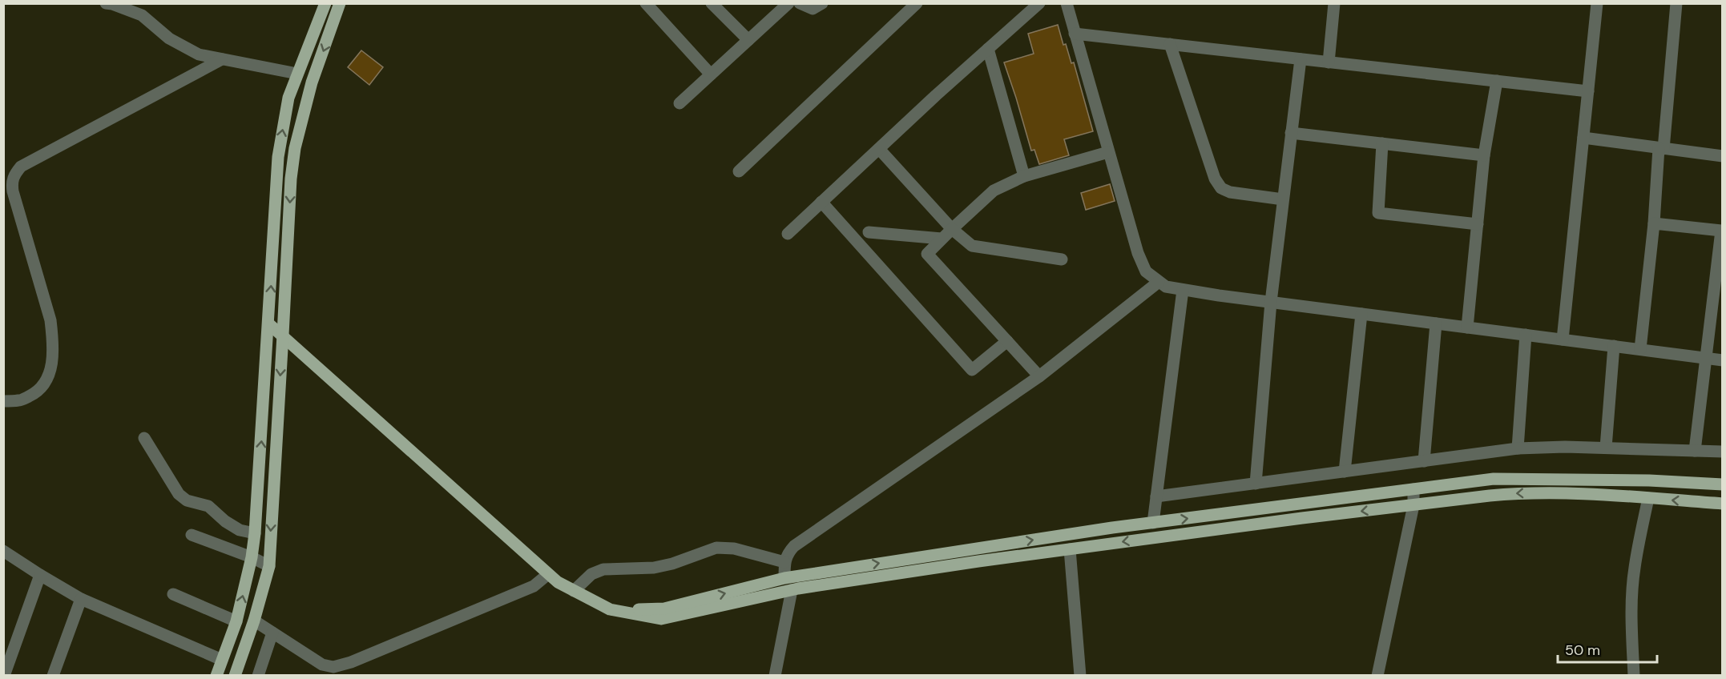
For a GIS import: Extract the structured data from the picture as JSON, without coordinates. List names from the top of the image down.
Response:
{
  "scale_bar": "50 m"
}
